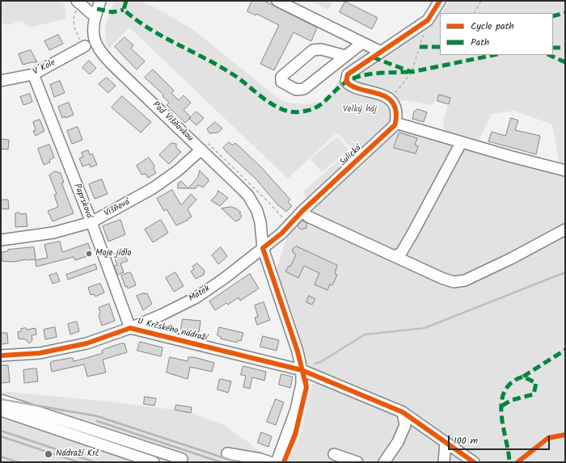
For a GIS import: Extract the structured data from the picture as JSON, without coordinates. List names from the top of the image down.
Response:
{
  "streets": {
    "street": [
      "V Kole",
      "Pod Višňovkou",
      "Sulická",
      "Paprsková",
      "Višňová",
      "Matek",
      "U Krčského nádraží"
    ]
  },
  "crossings": [
    ["V Kole", "Paprsková"],
    ["Pod Višňovkou", "Sulická"],
    ["Pod Višňovkou", "Višňová"],
    ["Pod Višňovkou", "Matek"],
    ["Sulická", "Matek"],
    ["Paprsková", "Višňová"],
    ["Paprsková", "Matek"],
    ["Paprsková", "U Krčského nádraží"],
    ["Matek", "U Krčského nádraží"]
  ],
  "parks": ["Velký háj"],
  "places": ["Moje jídlo", "Nádraží Krč"],
  "legend": ["Cycle path", "Path"],
  "scale_bar": "100 m"
}
